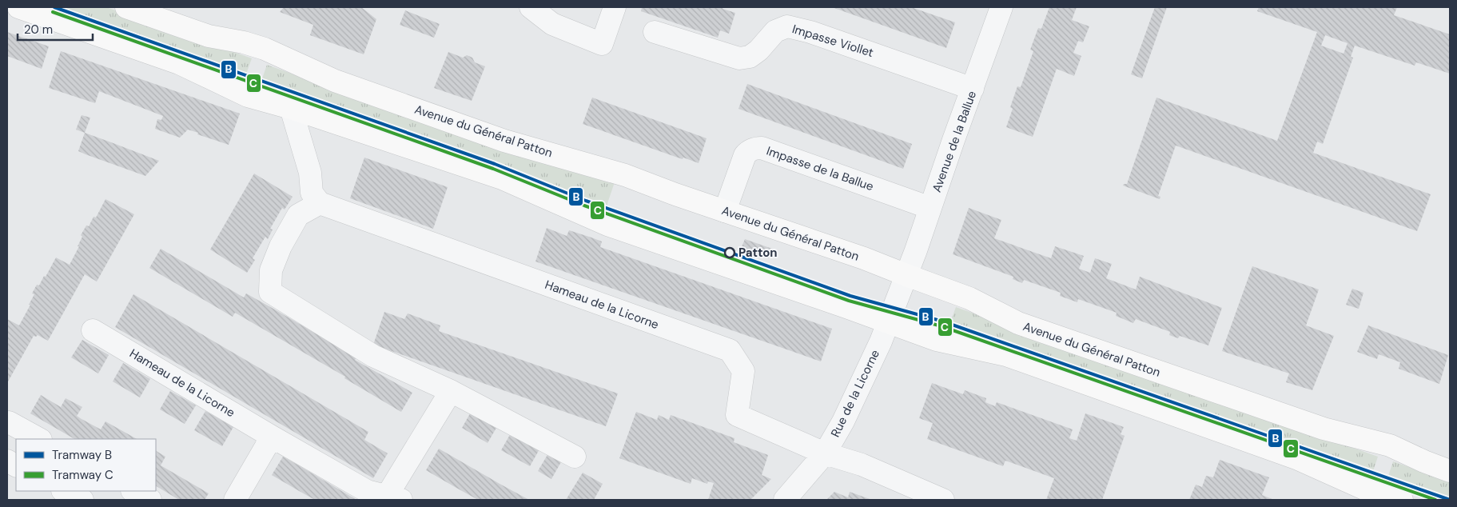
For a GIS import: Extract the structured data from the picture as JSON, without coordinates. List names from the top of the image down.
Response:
{
  "streets": {
    "street": [
      "Impasse Viollet",
      "Avenue du Général Patton",
      "Avenue de la Ballue",
      "Impasse de la Ballue",
      "Hameau de la Licorne",
      "Rue de la Licorne"
    ]
  },
  "crossings": [
    ["Impasse Viollet", "Avenue de la Ballue"],
    ["Avenue du Général Patton", "Avenue de la Ballue"],
    ["Avenue du Général Patton", "Impasse de la Ballue"],
    ["Avenue du Général Patton", "Rue de la Licorne"],
    ["Avenue de la Ballue", "Impasse de la Ballue"],
    ["Avenue de la Ballue", "Rue de la Licorne"],
    ["Hameau de la Licorne", "Rue de la Licorne"]
  ],
  "places": ["Patton"],
  "lines": ["tram line B", "tram line C"],
  "legend": ["Tramway B", "Tramway C"],
  "scale_bar": "20 m"
}
